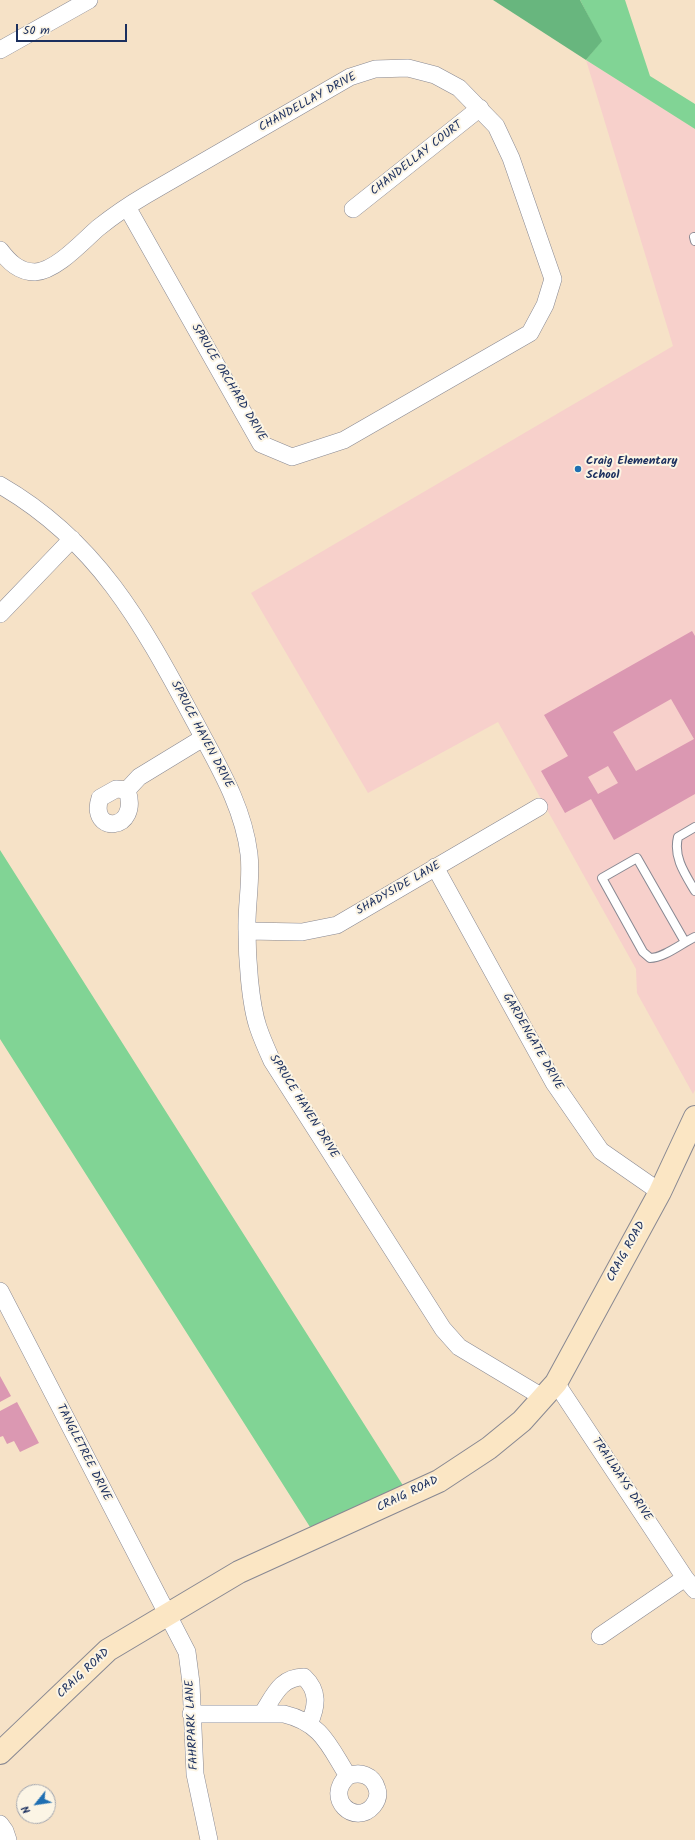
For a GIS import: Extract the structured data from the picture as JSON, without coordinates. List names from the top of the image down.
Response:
{
  "streets": {
    "main road": ["CRAIG ROAD"],
    "street": [
      "CHANDELLAY DRIVE",
      "CHANDELLAY COURT",
      "SPRUCE ORCHARD DRIVE",
      "SPRUCE HAVEN DRIVE",
      "SHADYSIDE LANE",
      "GARDENGATE DRIVE",
      "TANGLETREE DRIVE",
      "TRAILWAYS DRIVE",
      "FAHRPARK LANE"
    ]
  },
  "crossings": [
    ["CHANDELLAY DRIVE", "CHANDELLAY COURT"],
    ["CHANDELLAY DRIVE", "SPRUCE ORCHARD DRIVE"],
    ["SPRUCE HAVEN DRIVE", "SHADYSIDE LANE"],
    ["SPRUCE HAVEN DRIVE", "CRAIG ROAD"],
    ["SPRUCE HAVEN DRIVE", "TRAILWAYS DRIVE"],
    ["SHADYSIDE LANE", "GARDENGATE DRIVE"],
    ["GARDENGATE DRIVE", "CRAIG ROAD"],
    ["CRAIG ROAD", "TANGLETREE DRIVE"],
    ["CRAIG ROAD", "TRAILWAYS DRIVE"],
    ["CRAIG ROAD", "FAHRPARK LANE"],
    ["TANGLETREE DRIVE", "FAHRPARK LANE"]
  ],
  "places": ["Craig Elementary School"],
  "scale_bar": "50 m",
  "north": "bottom left"
}
